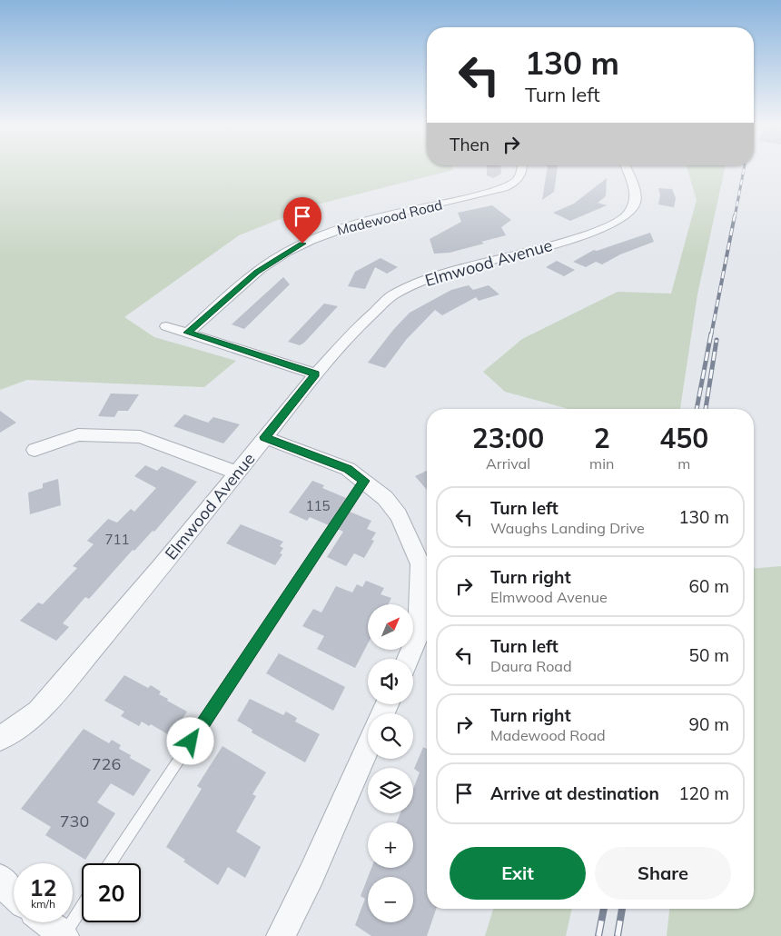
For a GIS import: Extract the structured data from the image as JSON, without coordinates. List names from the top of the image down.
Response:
{
  "streets": {
    "street": ["Madewood Road", "Elmwood Avenue"]
  },
  "house_numbers": [
    "115",
    "711",
    "726",
    "730"
  ],
  "north": "top right",
  "page": {
    "turn": ["130 m", "Turn left"],
    "then": "Then",
    "eta": [
      "23:00",
      "Arrival",
      "2",
      "min",
      "450",
      "m"
    ],
    "list": [
      {
        "name": "Turn left",
        "note": "Waughs Landing Drive",
        "value": "130 m"
      },
      {
        "name": "Turn right",
        "note": "Elmwood Avenue",
        "value": "60 m"
      },
      {
        "name": "Turn left",
        "note": "Daura Road",
        "value": "50 m"
      },
      {
        "name": "Turn right",
        "note": "Madewood Road",
        "value": "90 m"
      },
      {
        "name": "Arrive at destination",
        "value": "120 m"
      }
    ],
    "map_buttons": ["+", "−"],
    "buttons": ["Exit", "Share"],
    "speed": "12 km/h",
    "limit": "20"
  }
}
